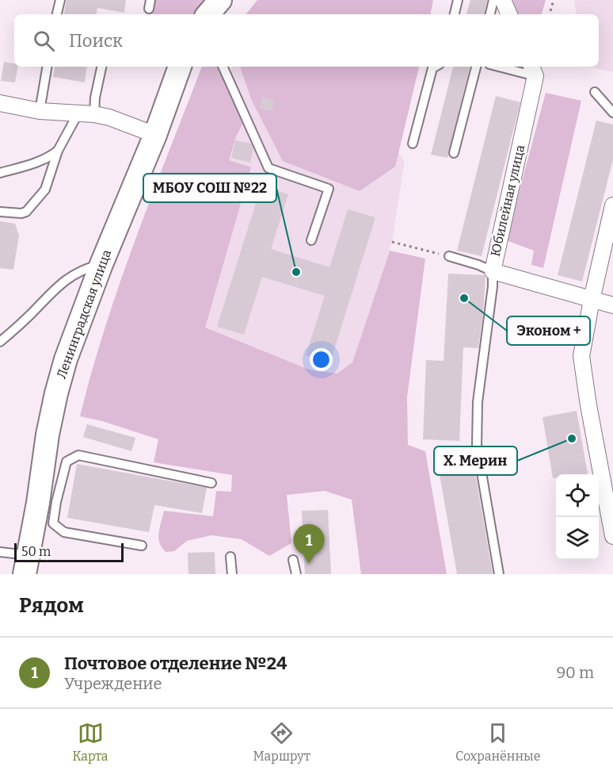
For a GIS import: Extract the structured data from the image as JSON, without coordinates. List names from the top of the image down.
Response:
{
  "streets": {
    "street": ["Юбилейная улица", "Ленинградская улица"]
  },
  "places": ["МБОУ СОШ №22", "Эконом +", "Х. Мерин"],
  "scale_bar": "50 m",
  "page": {
    "search": "Поиск",
    "pins": "1",
    "scale": "50 m",
    "heading": "Рядом",
    "list": [
      {
        "mark": "1",
        "name": "Почтовое отделение №24",
        "note": "Учреждение",
        "value": "90 m"
      }
    ],
    "nav": ["Карта", "Маршрут", "Сохранённые"]
  }
}
